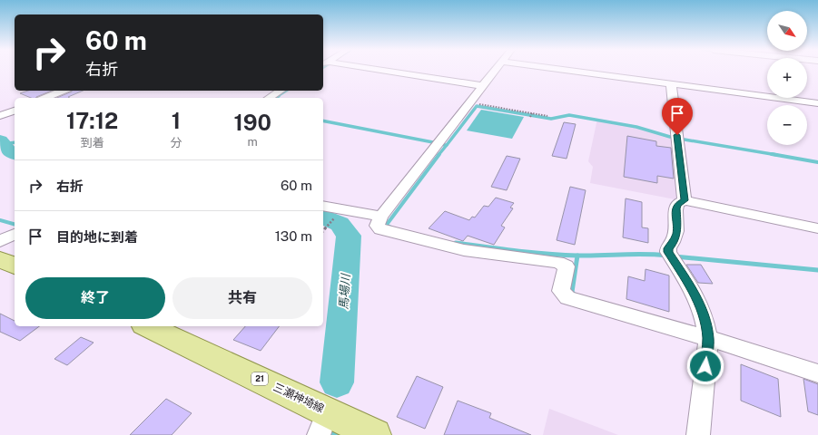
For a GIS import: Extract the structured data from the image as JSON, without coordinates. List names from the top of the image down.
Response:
{
  "streets": {
    "main road": ["21", "三瀬神埼線"]
  },
  "water": ["馬場川"],
  "north": "bottom right",
  "page": {
    "map_buttons": ["+", "−"],
    "turn": ["60 m", "右折"],
    "eta": [
      "17:12",
      "到着",
      "1",
      "分",
      "190",
      "m"
    ],
    "list": [
      {
        "name": "右折",
        "value": "60 m"
      },
      {
        "name": "目的地に到着",
        "value": "130 m"
      }
    ],
    "buttons": ["終了", "共有"]
  }
}
